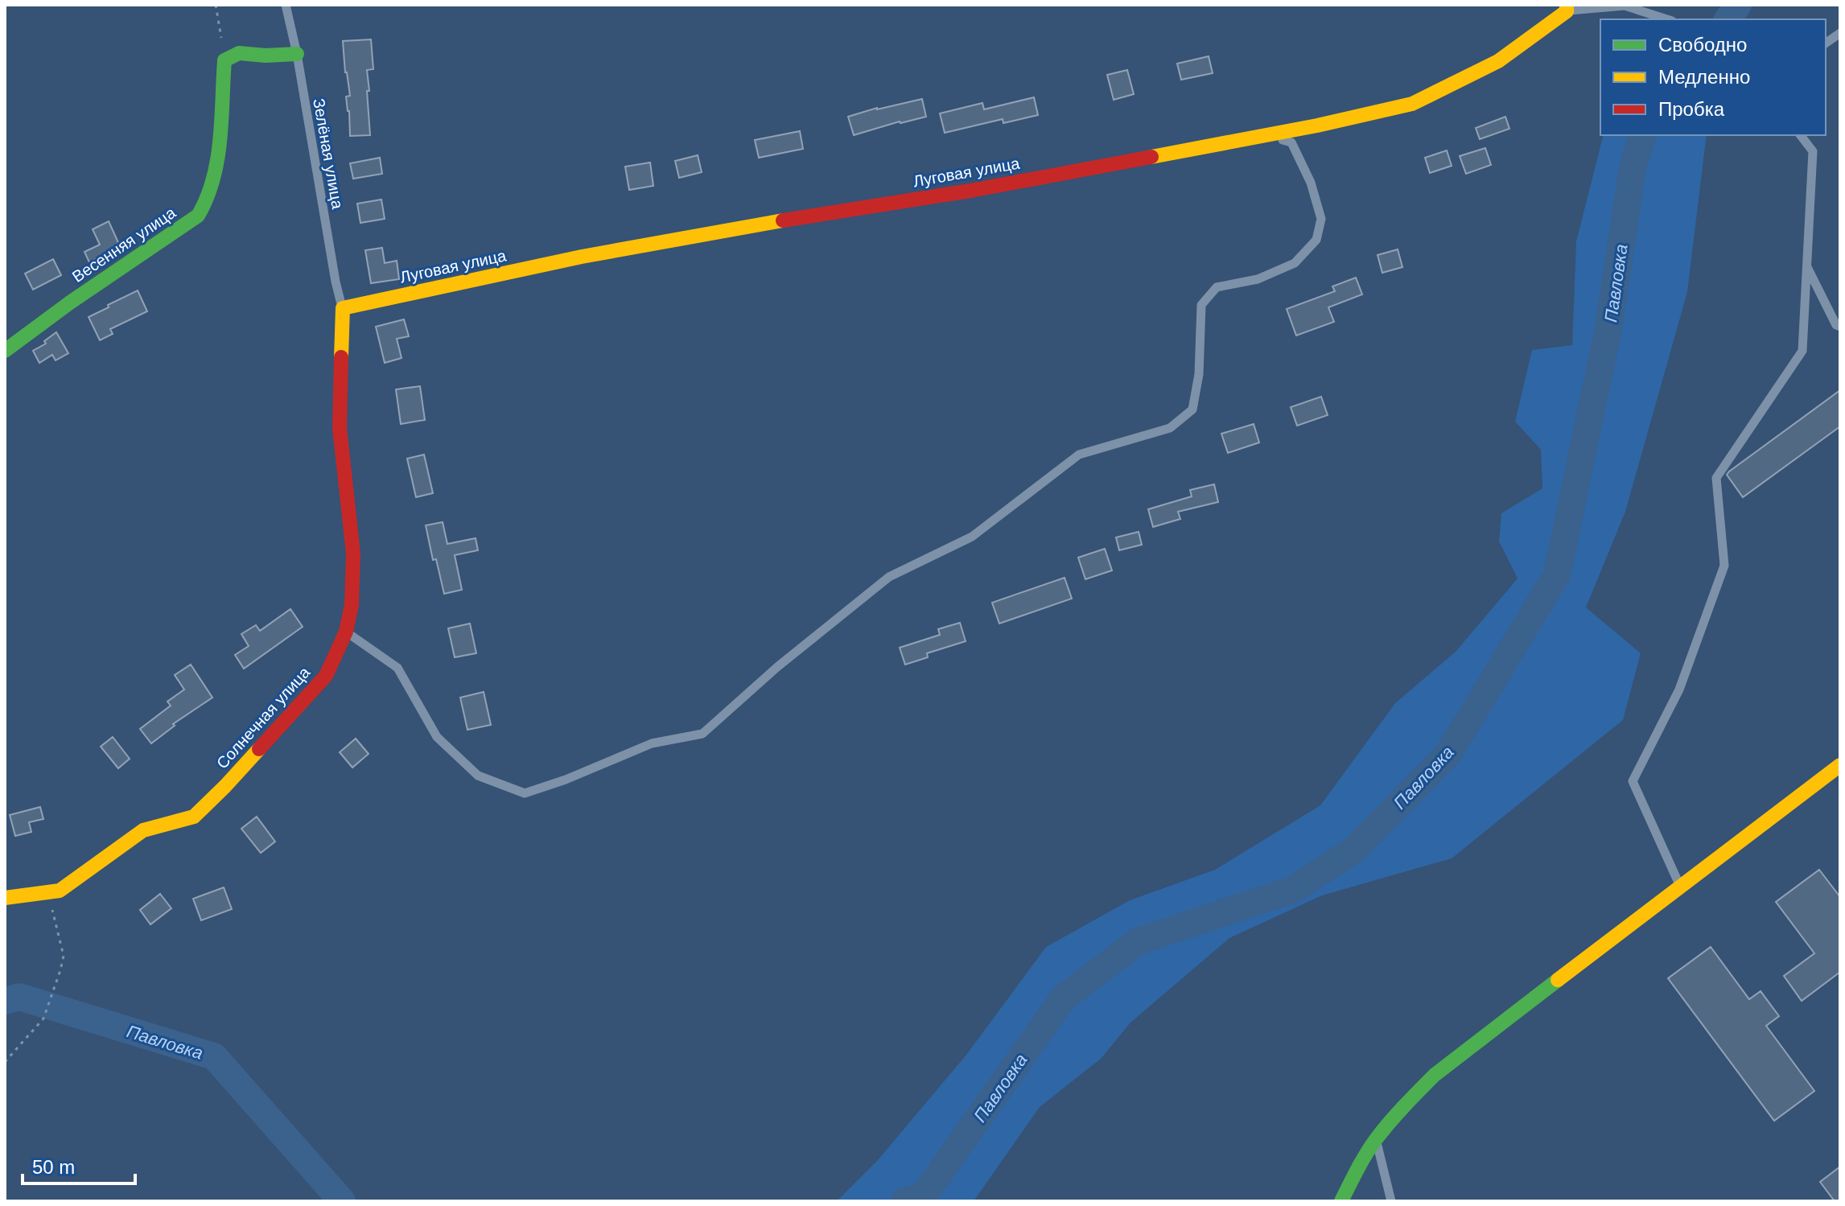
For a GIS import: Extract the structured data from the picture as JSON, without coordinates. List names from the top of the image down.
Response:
{
  "streets": {
    "street": ["Луговая улица", "Весенняя улица", "Солнечная улица"],
    "lane": ["Зелёная улица"]
  },
  "crossings": [
    ["Зелёная улица", "Луговая улица"],
    ["Зелёная улица", "Солнечная улица"],
    ["Луговая улица", "Солнечная улица"]
  ],
  "water": ["Павловка"],
  "legend": ["Свободно", "Медленно", "Пробка"],
  "scale_bar": "50 m"
}
